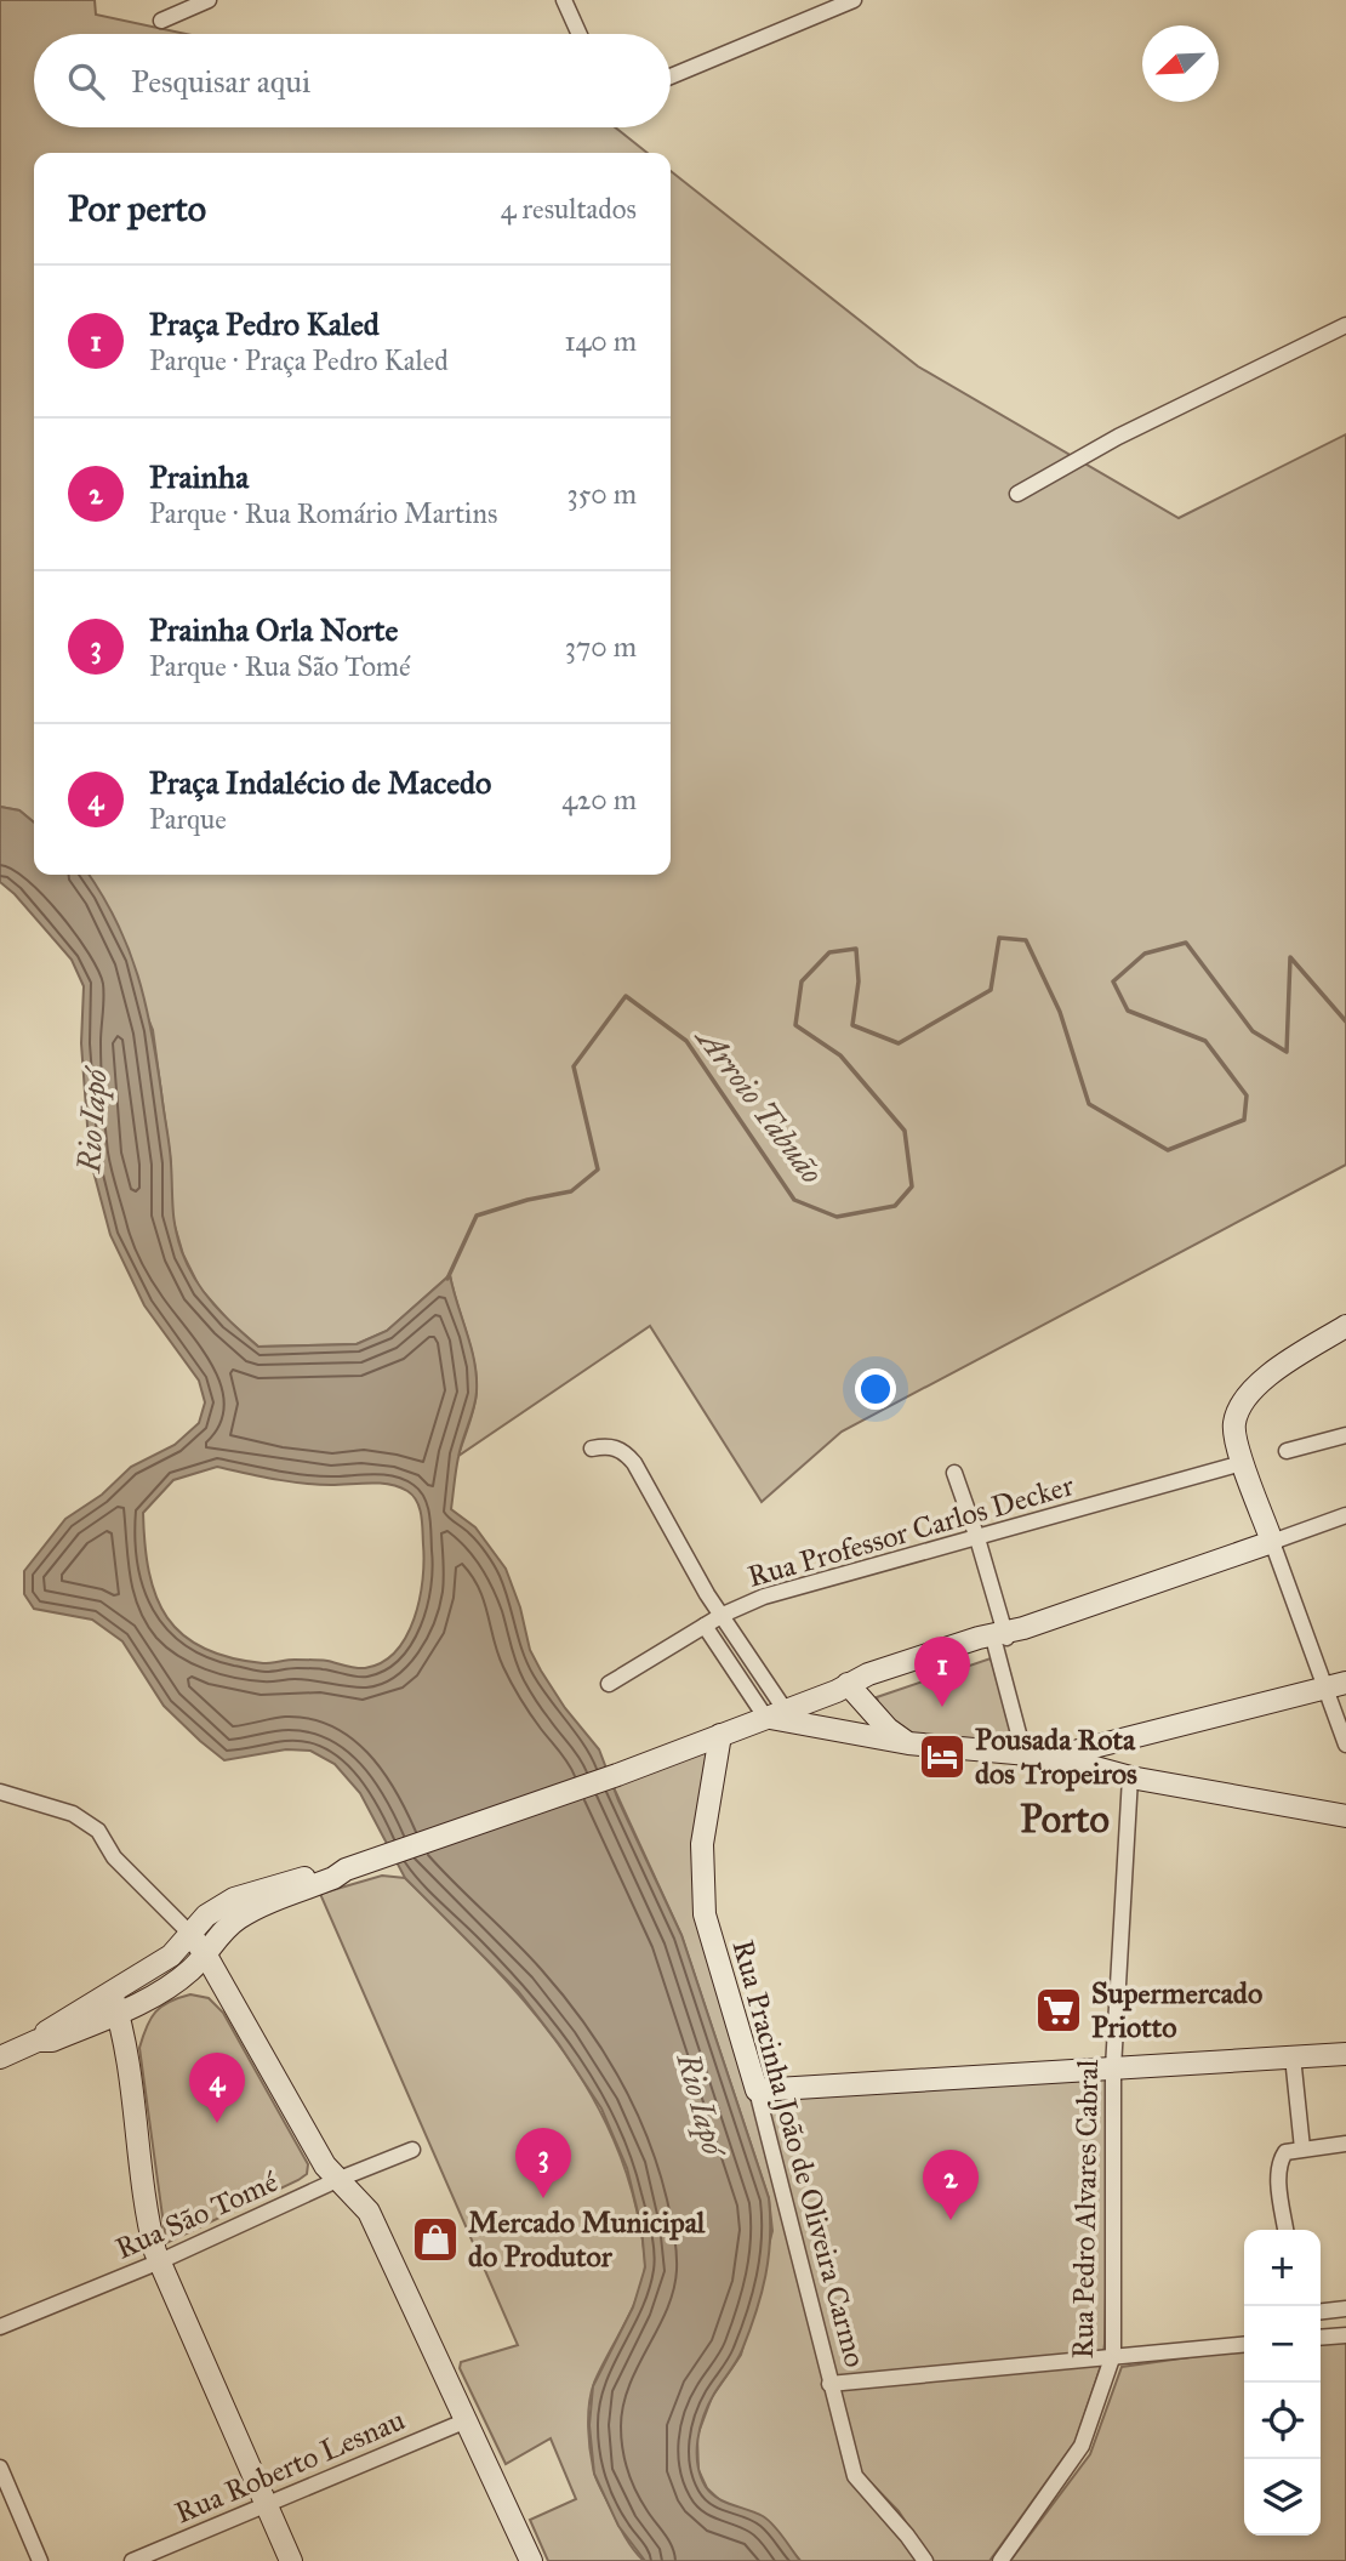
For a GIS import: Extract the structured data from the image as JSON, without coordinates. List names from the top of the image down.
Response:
{
  "streets": {
    "street": [
      "Rua Professor Carlos Decker",
      "Rua Pracinha João de Oliveira Carmo",
      "Rua Pedro Alvares Cabral",
      "Rua São Tomé",
      "Rua Roberto Lesnau"
    ]
  },
  "districts": ["Porto"],
  "water": ["Arroio Tabuão", "Rio Iapó"],
  "places": {
    "hotel": ["Pousada Rota dos Tropeiros"],
    "supermarket": ["Supermercado Priotto"],
    "shop": ["Mercado Municipal do Produtor"]
  },
  "north": "bottom left",
  "page": {
    "search": "Pesquisar aqui",
    "heading": ["Por perto", "4 resultados"],
    "list": [
      {
        "mark": "1",
        "name": "Praça Pedro Kaled",
        "note": "Parque · Praça Pedro Kaled",
        "value": "140 m"
      },
      {
        "mark": "2",
        "name": "Prainha",
        "note": "Parque · Rua Romário Martins",
        "value": "350 m"
      },
      {
        "mark": "3",
        "name": "Prainha Orla Norte",
        "note": "Parque · Rua São Tomé",
        "value": "370 m"
      },
      {
        "mark": "4",
        "name": "Praça Indalécio de Macedo",
        "note": "Parque",
        "value": "420 m"
      }
    ],
    "pins": [
      "1",
      "4",
      "3",
      "2"
    ],
    "map_buttons": ["+", "−"]
  }
}
